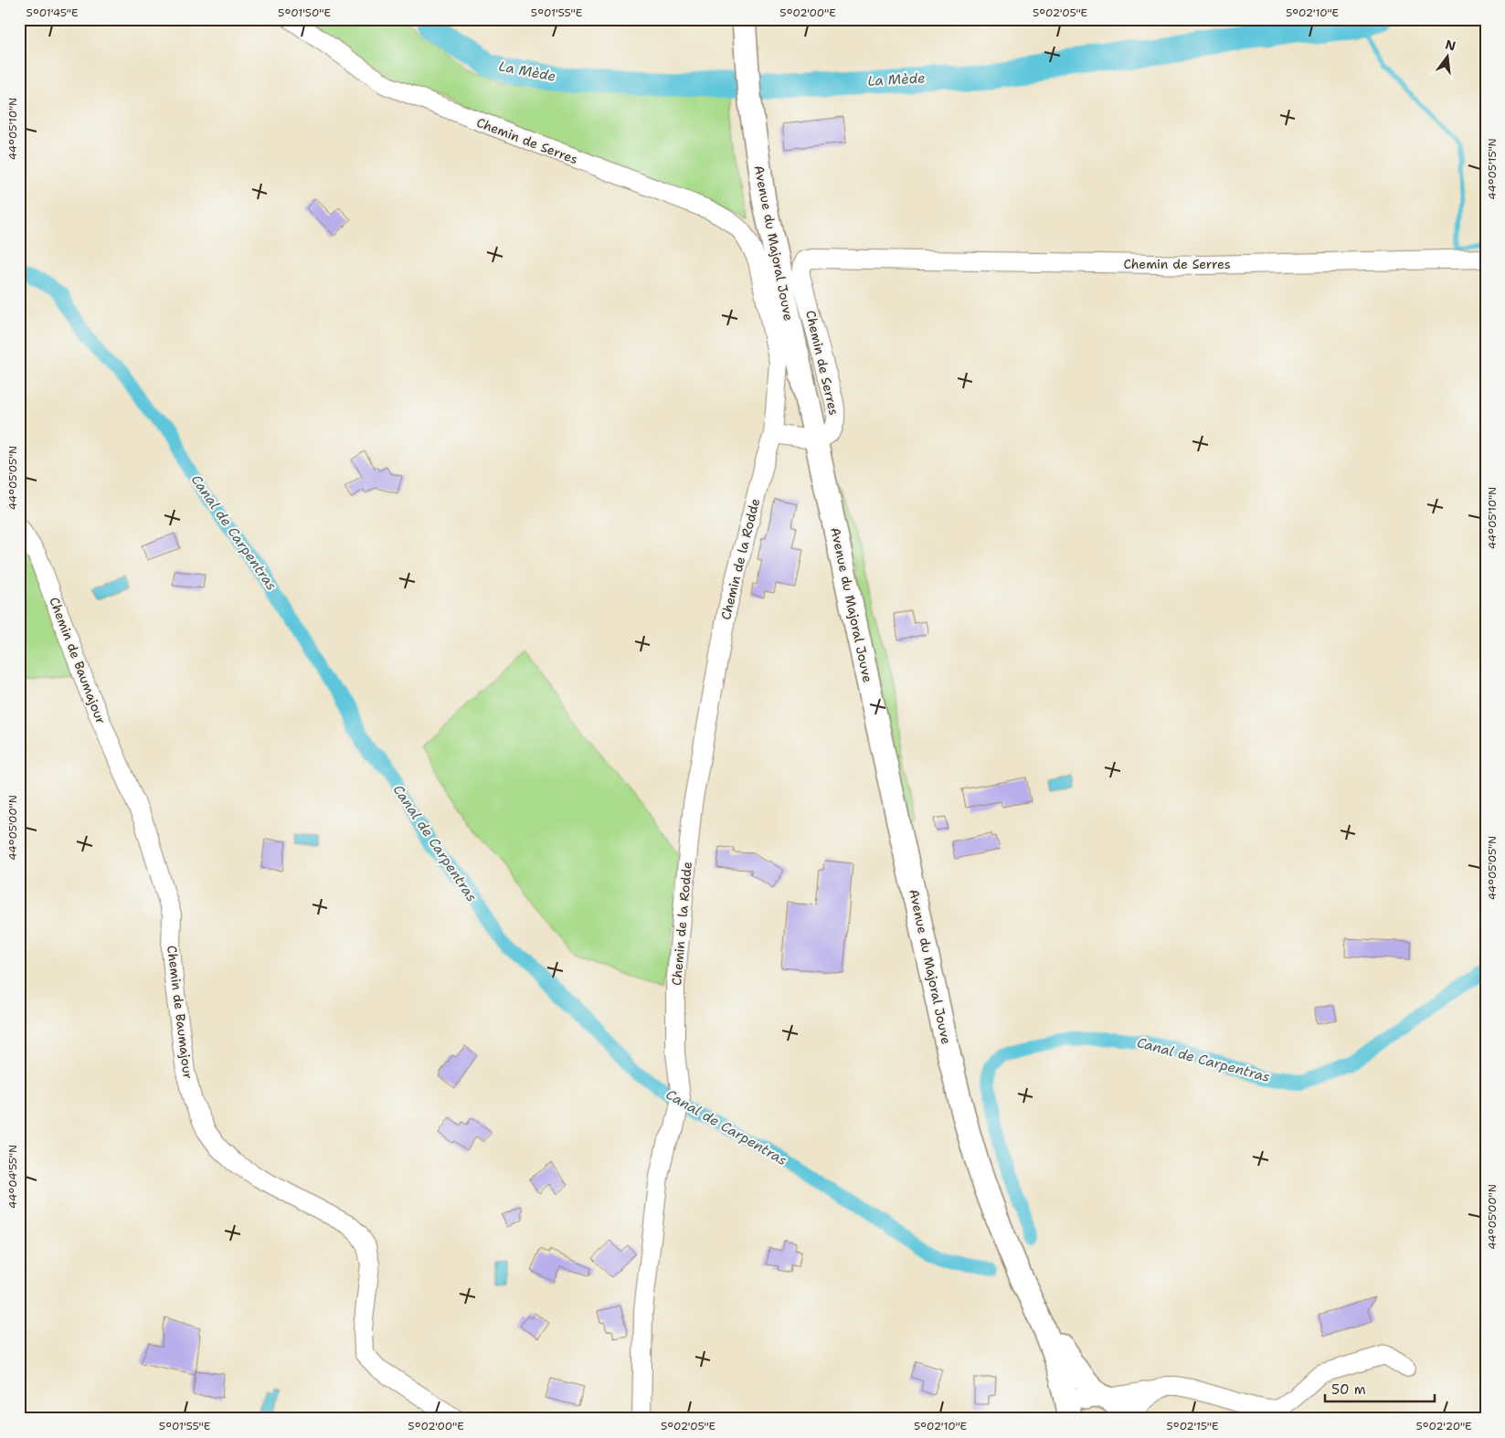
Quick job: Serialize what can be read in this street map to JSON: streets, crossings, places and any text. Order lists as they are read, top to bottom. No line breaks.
{"streets":{"main road":["Avenue du Majoral Jouve"],"street":["Chemin de Serres","Chemin de la Rodde","Chemin de Baumajour"]},"crossings":[["Chemin de Serres","Avenue du Majoral Jouve"],["Chemin de Serres","Chemin de la Rodde"]],"water":["La Mède","Canal de Carpentras"],"scale_bar":"50 m","north":"top","coordinates":["5°01'45\"E","5°01'50\"E","5°01'55\"E","5°02'00\"E","5°02'05\"E","5°02'10\"E","44°05'10\"N","44°05'15\"N","44°05'05\"N","44°05'00\"N","44°04'55\"N","5°02'15\"E","5°02'20\"E"]}
